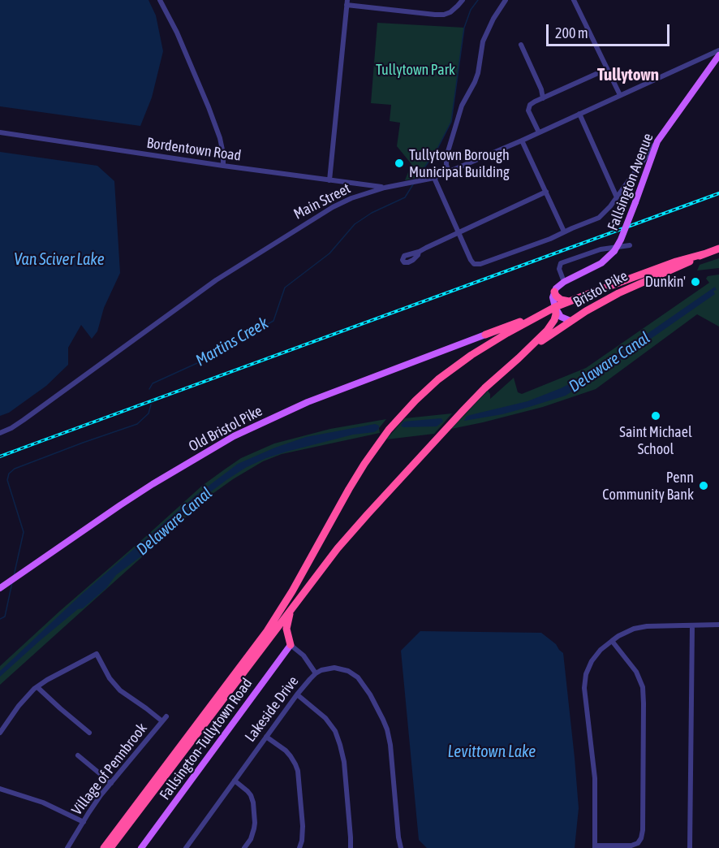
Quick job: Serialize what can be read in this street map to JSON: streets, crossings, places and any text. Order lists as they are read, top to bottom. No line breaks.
{"streets":{"highway":["Bristol Pike"],"main road":["Fallsington Avenue","Old Bristol Pike","Fallsington-Tullytown Road"],"street":["Bordentown Road","Main Street","Lakeside Drive","Village of Pennbrook"]},"crossings":[["Bordentown Road","Main Street"]],"districts":["Tullytown"],"water":["Van Sciver Lake","Martins Creek","Delaware Canal","Levittown Lake"],"parks":["Tullytown Park"],"places":["Tullytown Borough Municipal Building","Dunkin'","Saint Michael School","Penn Community Bank"],"scale_bar":"200 m"}
